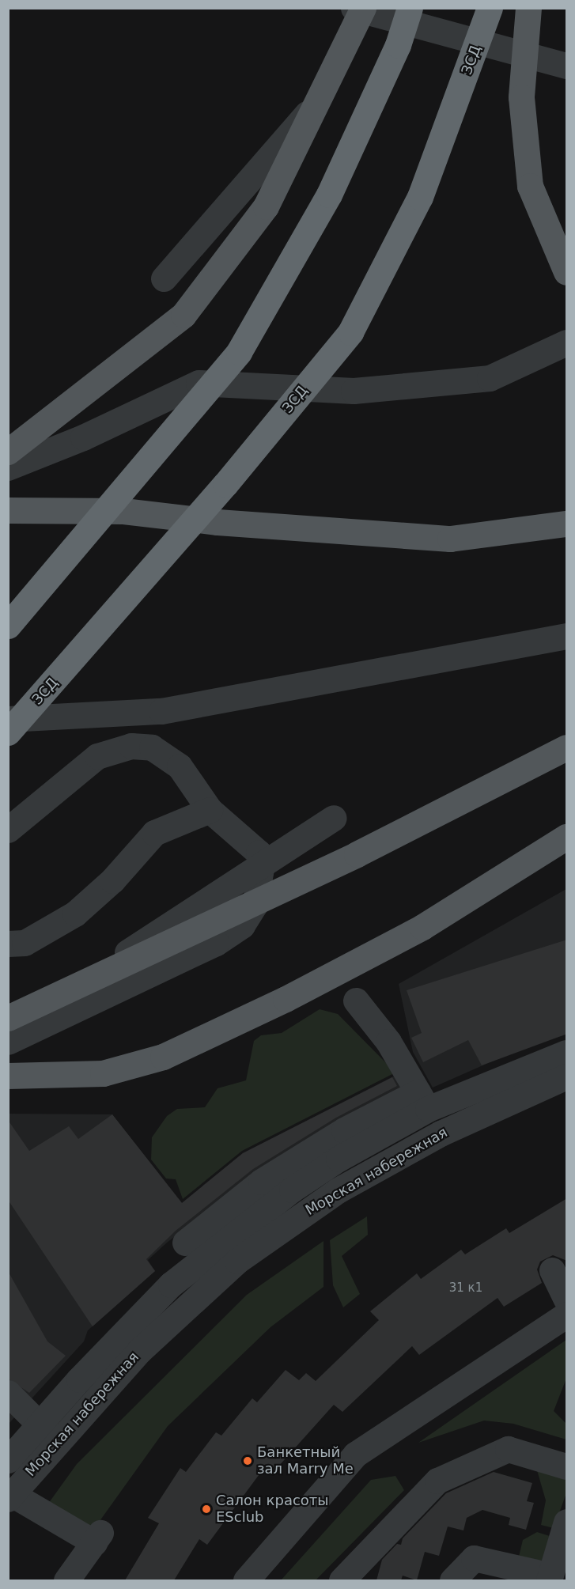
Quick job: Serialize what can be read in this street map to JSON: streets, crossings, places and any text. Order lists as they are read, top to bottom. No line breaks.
{"streets":{"highway":["ЗСД"],"street":["Морская набережная"]},"places":["Банкетный зал Marry Me","Салон красоты ESclub"],"house_numbers":["31 к1"]}
